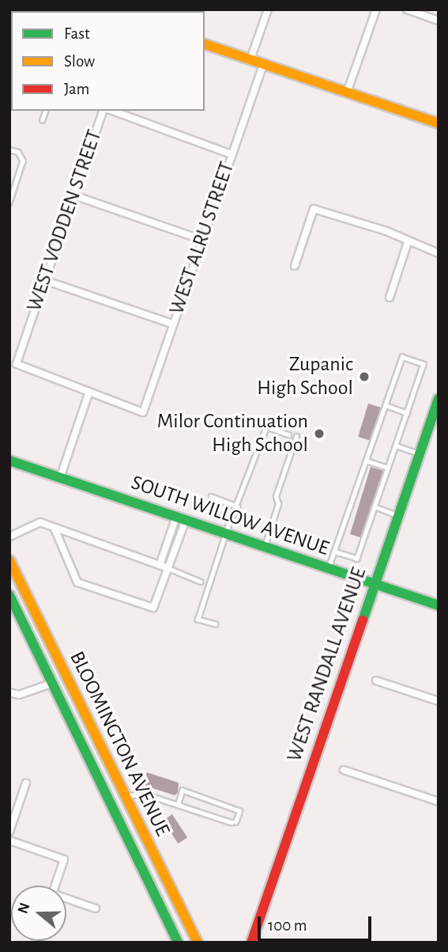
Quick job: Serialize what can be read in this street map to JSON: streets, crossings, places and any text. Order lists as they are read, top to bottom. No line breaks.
{"streets":{"main road":["SOUTH WILLOW AVENUE","WEST RANDALL AVENUE","BLOOMINGTON AVENUE"],"street":["WEST VODDEN STREET","WEST ALRU STREET"]},"crossings":[["WEST VODDEN STREET","WEST ALRU STREET"],["SOUTH WILLOW AVENUE","WEST RANDALL AVENUE"]],"places":["Zupanic High School","Milor Continuation High School"],"legend":["Fast","Slow","Jam"],"scale_bar":"100 m","north":"left"}
